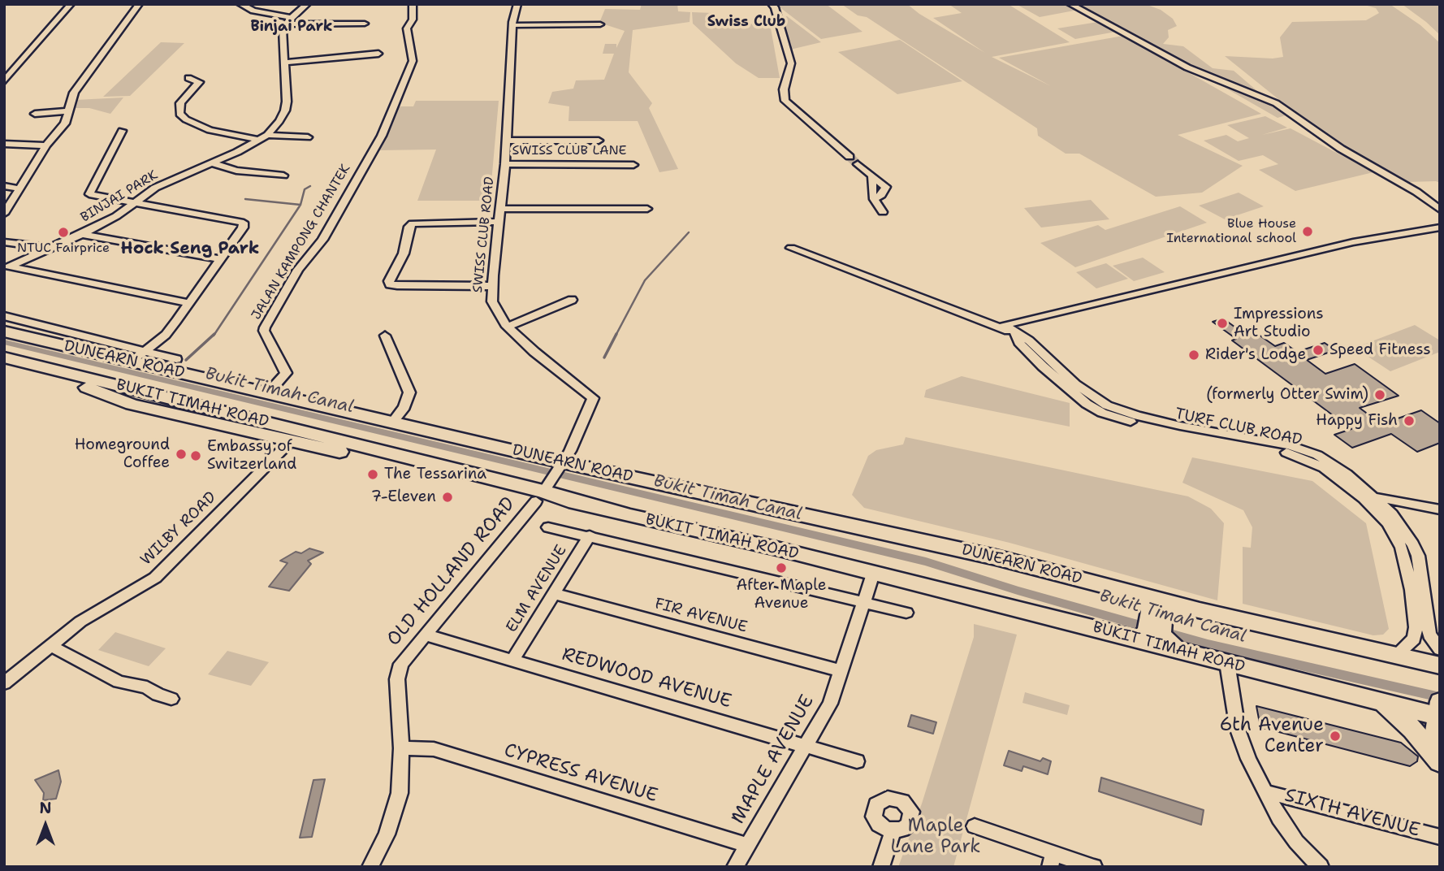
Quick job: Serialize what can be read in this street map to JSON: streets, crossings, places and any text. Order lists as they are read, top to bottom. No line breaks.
{"streets":{"highway":["DUNEARN ROAD","BUKIT TIMAH ROAD"],"street":["SWISS CLUB LANE","BINJAI PARK","SWISS CLUB ROAD","JALAN KAMPONG CHANTEK","TURF CLUB ROAD","WILBY ROAD","OLD HOLLAND ROAD","ELM AVENUE","FIR AVENUE","REDWOOD AVENUE","MAPLE AVENUE","CYPRESS AVENUE","SIXTH AVENUE"]},"crossings":[["SWISS CLUB LANE","SWISS CLUB ROAD"],["SWISS CLUB ROAD","DUNEARN ROAD"],["SWISS CLUB ROAD","OLD HOLLAND ROAD"],["JALAN KAMPONG CHANTEK","DUNEARN ROAD"],["DUNEARN ROAD","TURF CLUB ROAD"],["DUNEARN ROAD","OLD HOLLAND ROAD"],["BUKIT TIMAH ROAD","OLD HOLLAND ROAD"],["BUKIT TIMAH ROAD","MAPLE AVENUE"],["OLD HOLLAND ROAD","REDWOOD AVENUE"],["OLD HOLLAND ROAD","CYPRESS AVENUE"],["ELM AVENUE","FIR AVENUE"],["ELM AVENUE","REDWOOD AVENUE"],["FIR AVENUE","MAPLE AVENUE"],["REDWOOD AVENUE","MAPLE AVENUE"],["MAPLE AVENUE","CYPRESS AVENUE"]],"districts":["Swiss Club","Binjai Park","Hock Seng Park"],"water":["Bukit Timah Canal"],"parks":["Maple Lane Park"],"places":["Blue House International school","NTUC Fairprice","Impressions Art Studio","Speed Fitness","Rider's Lodge","(formerly Otter Swim)","Happy Fish","Homeground Coffee","Embassy of Switzerland","The Tessarina","7-Eleven","After Maple Avenue","6th Avenue Center"],"north":"top"}
